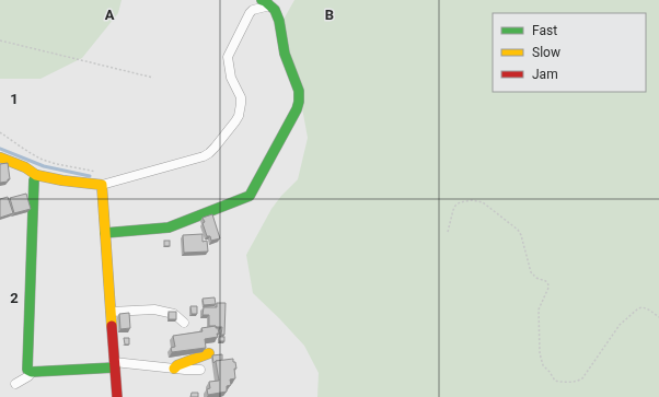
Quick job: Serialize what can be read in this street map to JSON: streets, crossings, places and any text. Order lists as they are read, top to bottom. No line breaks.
{"legend":["Fast","Slow","Jam"],"grid":{"columns":["A","B"],"rows":["1","2"]}}
